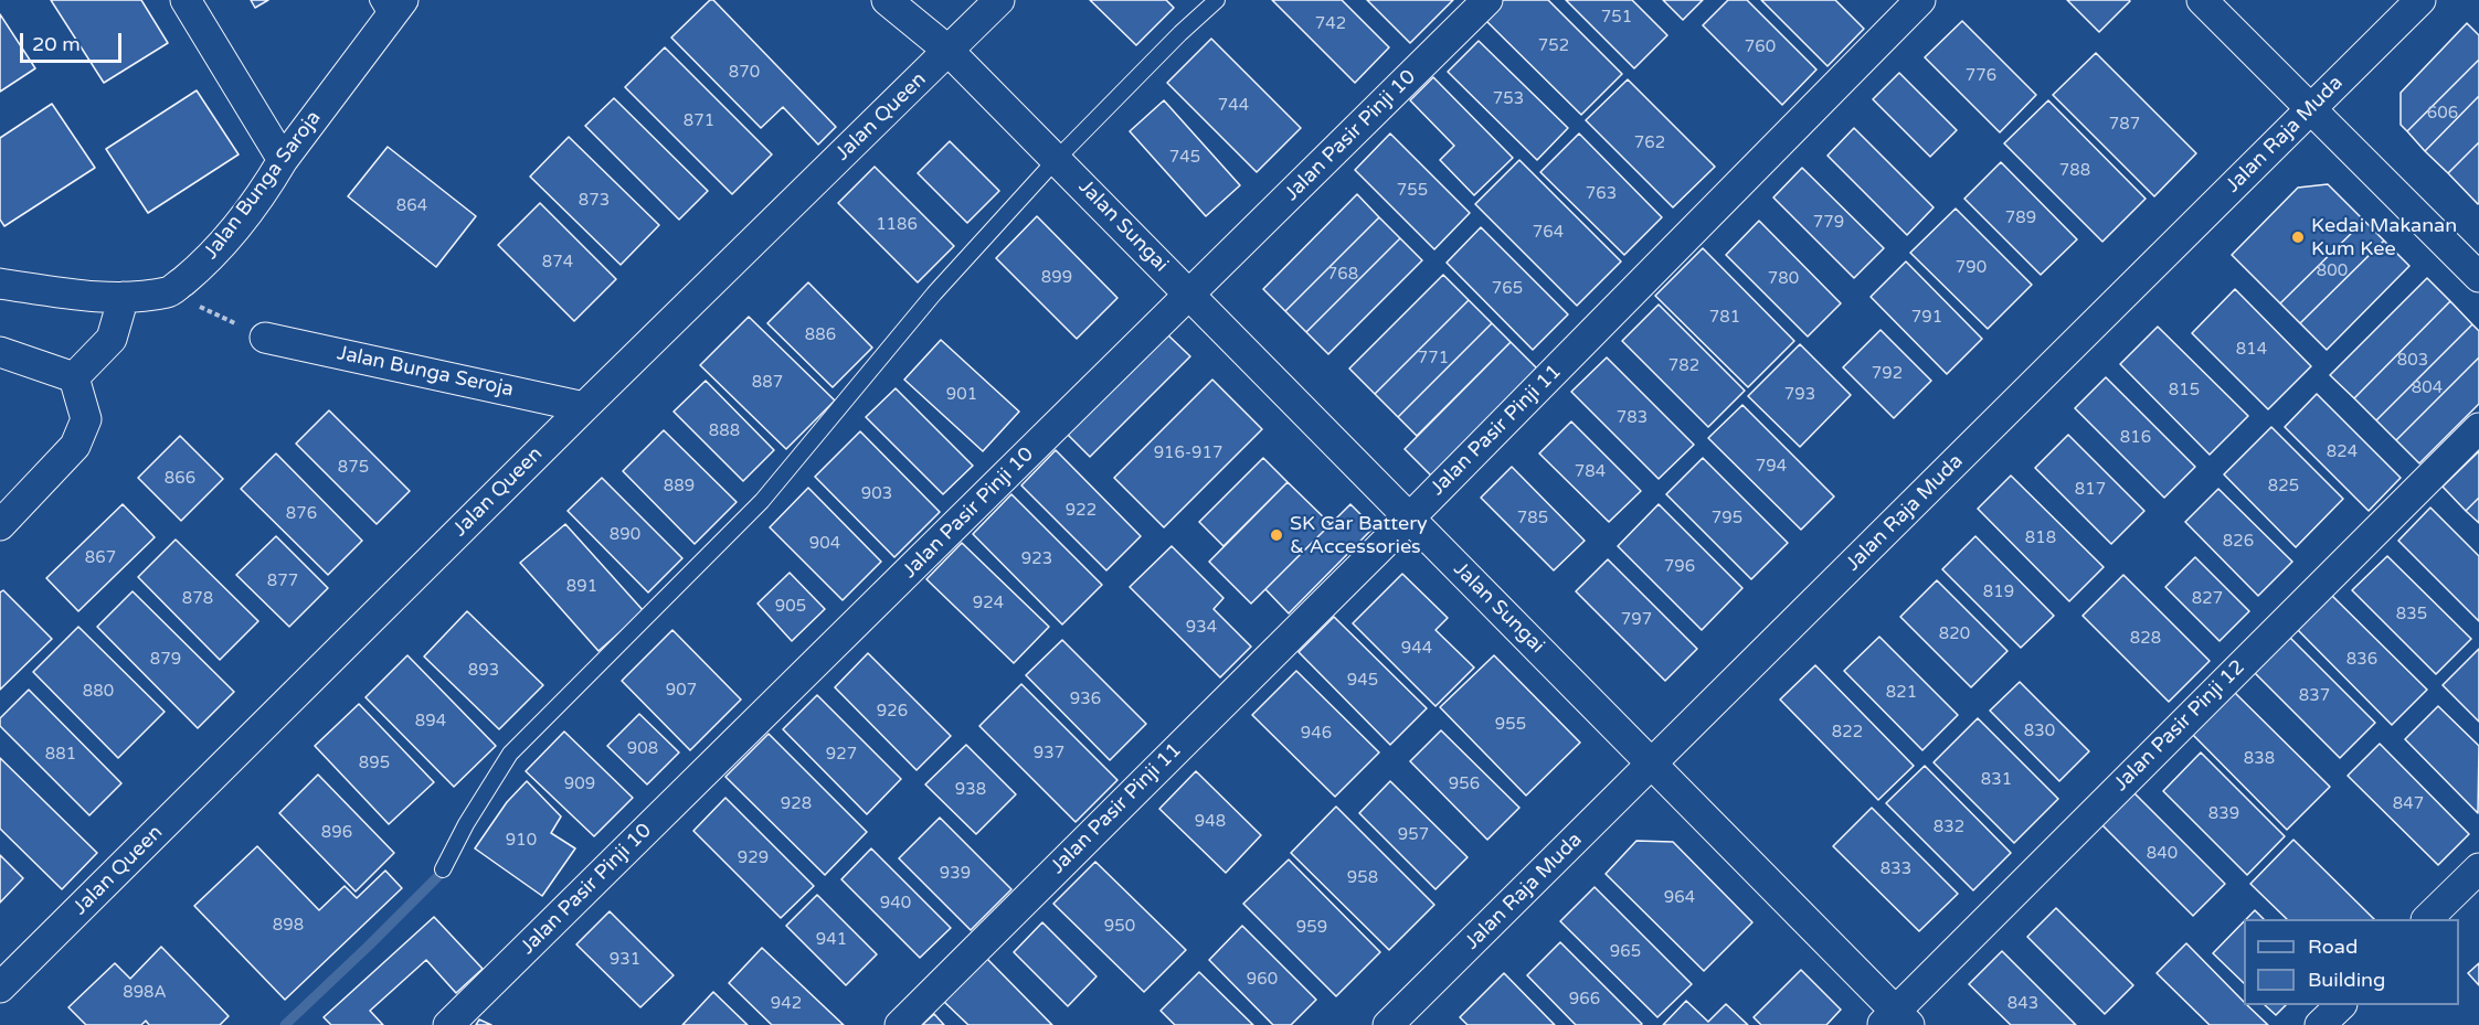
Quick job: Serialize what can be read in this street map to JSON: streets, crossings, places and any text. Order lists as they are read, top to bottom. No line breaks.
{"streets":{"street":["Jalan Queen","Jalan Raja Muda","Jalan Pasir Pinji 10","Jalan Bunga Saroja","Jalan Sungai","Jalan Bunga Seroja","Jalan Pasir Pinji 11","Jalan Pasir Pinji 12"]},"crossings":[["Jalan Queen","Jalan Sungai"],["Jalan Queen","Jalan Bunga Seroja"],["Jalan Raja Muda","Jalan Sungai"],["Jalan Pasir Pinji 10","Jalan Sungai"],["Jalan Sungai","Jalan Pasir Pinji 11"],["Jalan Sungai","Jalan Pasir Pinji 12"]],"places":["Kedai Makanan Kum Kee","SK Car Battery & Accessories"],"house_numbers":["751","742","752","760","870","776","753","744","606","871","787","762","745","788","755","763","873","864","789","779","1186","764","874","790","800","768","899","780","765","781","791","886","814","771","803","782","792","887","804","815","901","793","783","888","816","824","916-917","794","875","784","866","889","825","817","903","922","876","785","795","890","818","826","904","867","923","796","877","891","819","878","827","924","905","835","797","934","820","828","944","879","836","893","945","907","880","821","837","936","926","894","955","830","822","946","908","937","881","927","838","895","831","909","956","938","928","847","839","948","832","896","957","910","840","929","833","939","958","964","940","898","950","959","941","965","931","960","898A","966","942","843"],"legend":["Road","Building"],"scale_bar":"20 m"}
